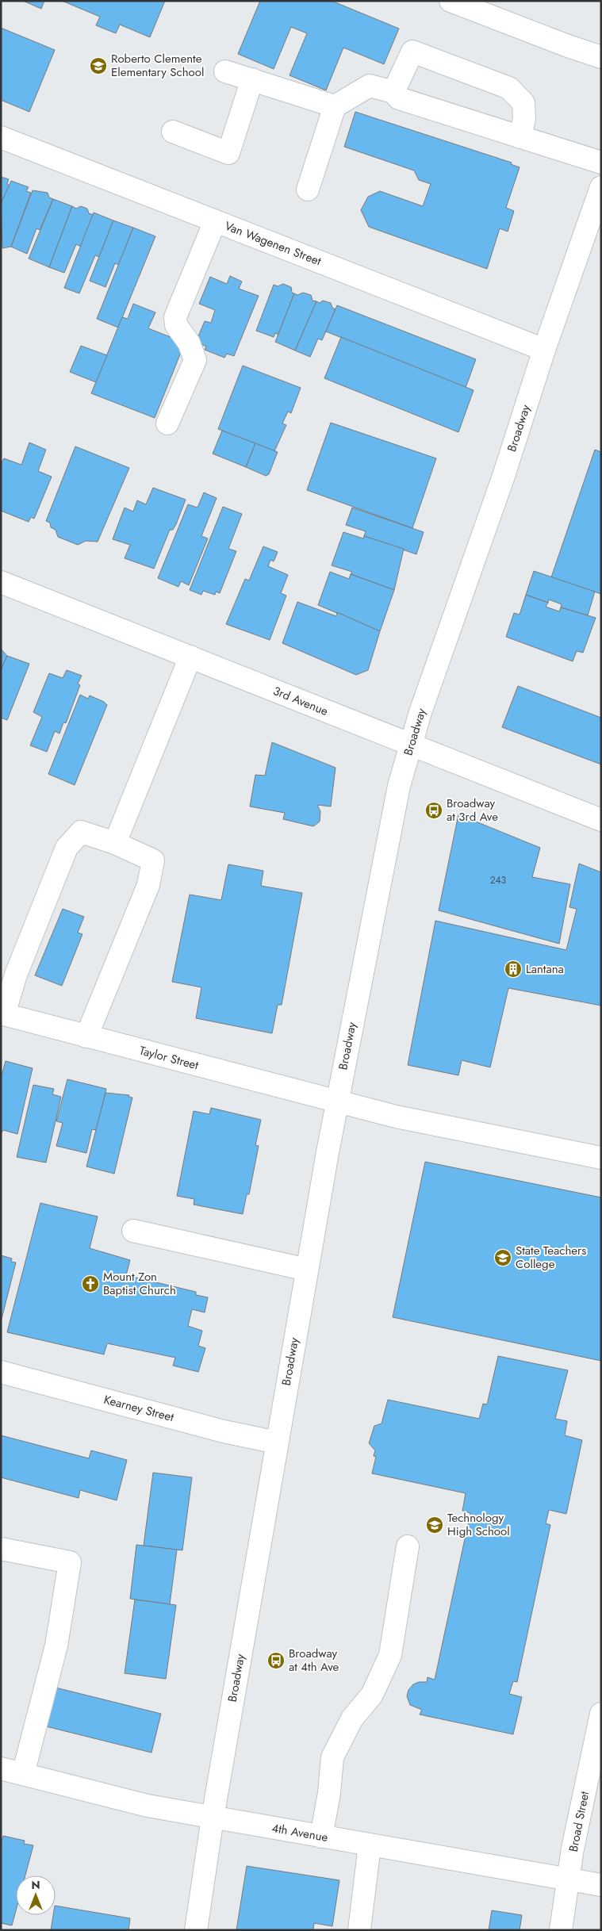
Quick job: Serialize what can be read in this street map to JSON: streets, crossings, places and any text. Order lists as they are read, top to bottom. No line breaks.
{"streets":{"street":["Van Wagenen Street","Broadway","3rd Avenue","Taylor Street","Kearney Street","Broad Street","4th Avenue"]},"crossings":[["Van Wagenen Street","Broadway"],["Broadway","3rd Avenue"],["Broadway","Taylor Street"],["Broadway","Kearney Street"],["Broadway","4th Avenue"],["Broad Street","4th Avenue"]],"places":{"school or university":["Roberto Clemente Elementary School","State Teachers College","Technology High School"],"bus stop":["Broadway at 3rd Ave","Broadway at 4th Ave"],"building":["Lantana"],"church":["Mount Zon Baptist Church"]},"house_numbers":["243"],"north":"top"}
